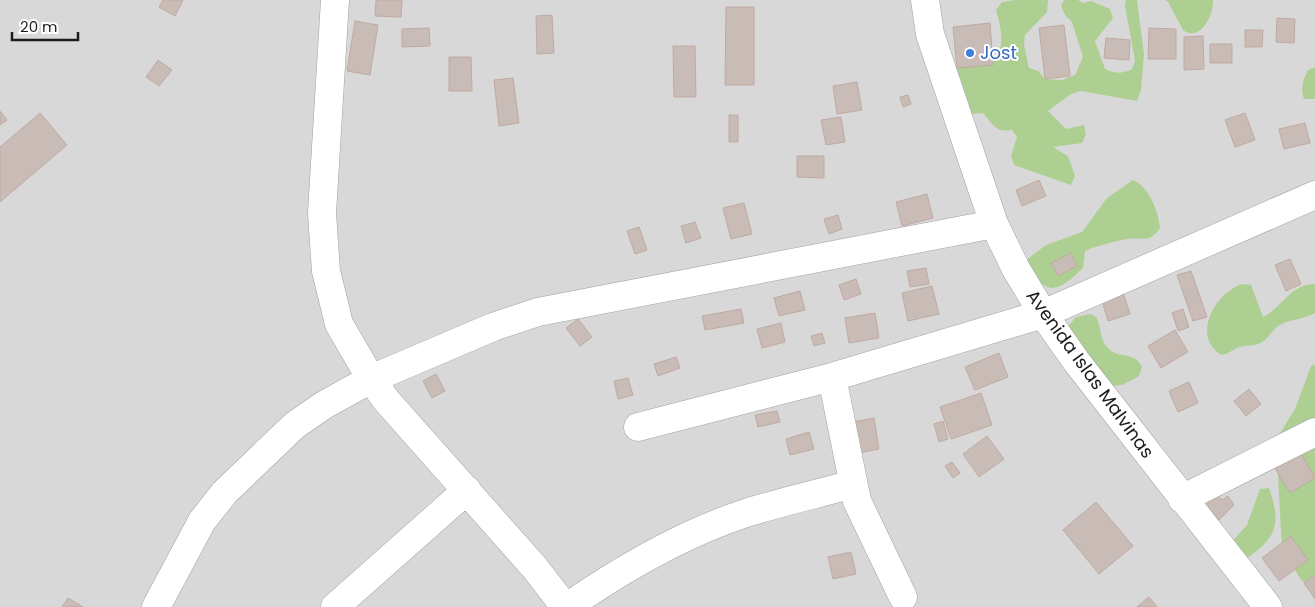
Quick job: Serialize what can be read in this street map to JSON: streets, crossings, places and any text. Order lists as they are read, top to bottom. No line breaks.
{"streets":{"street":["Avenida Islas Malvinas"]},"places":["Jost"],"scale_bar":"20 m"}
